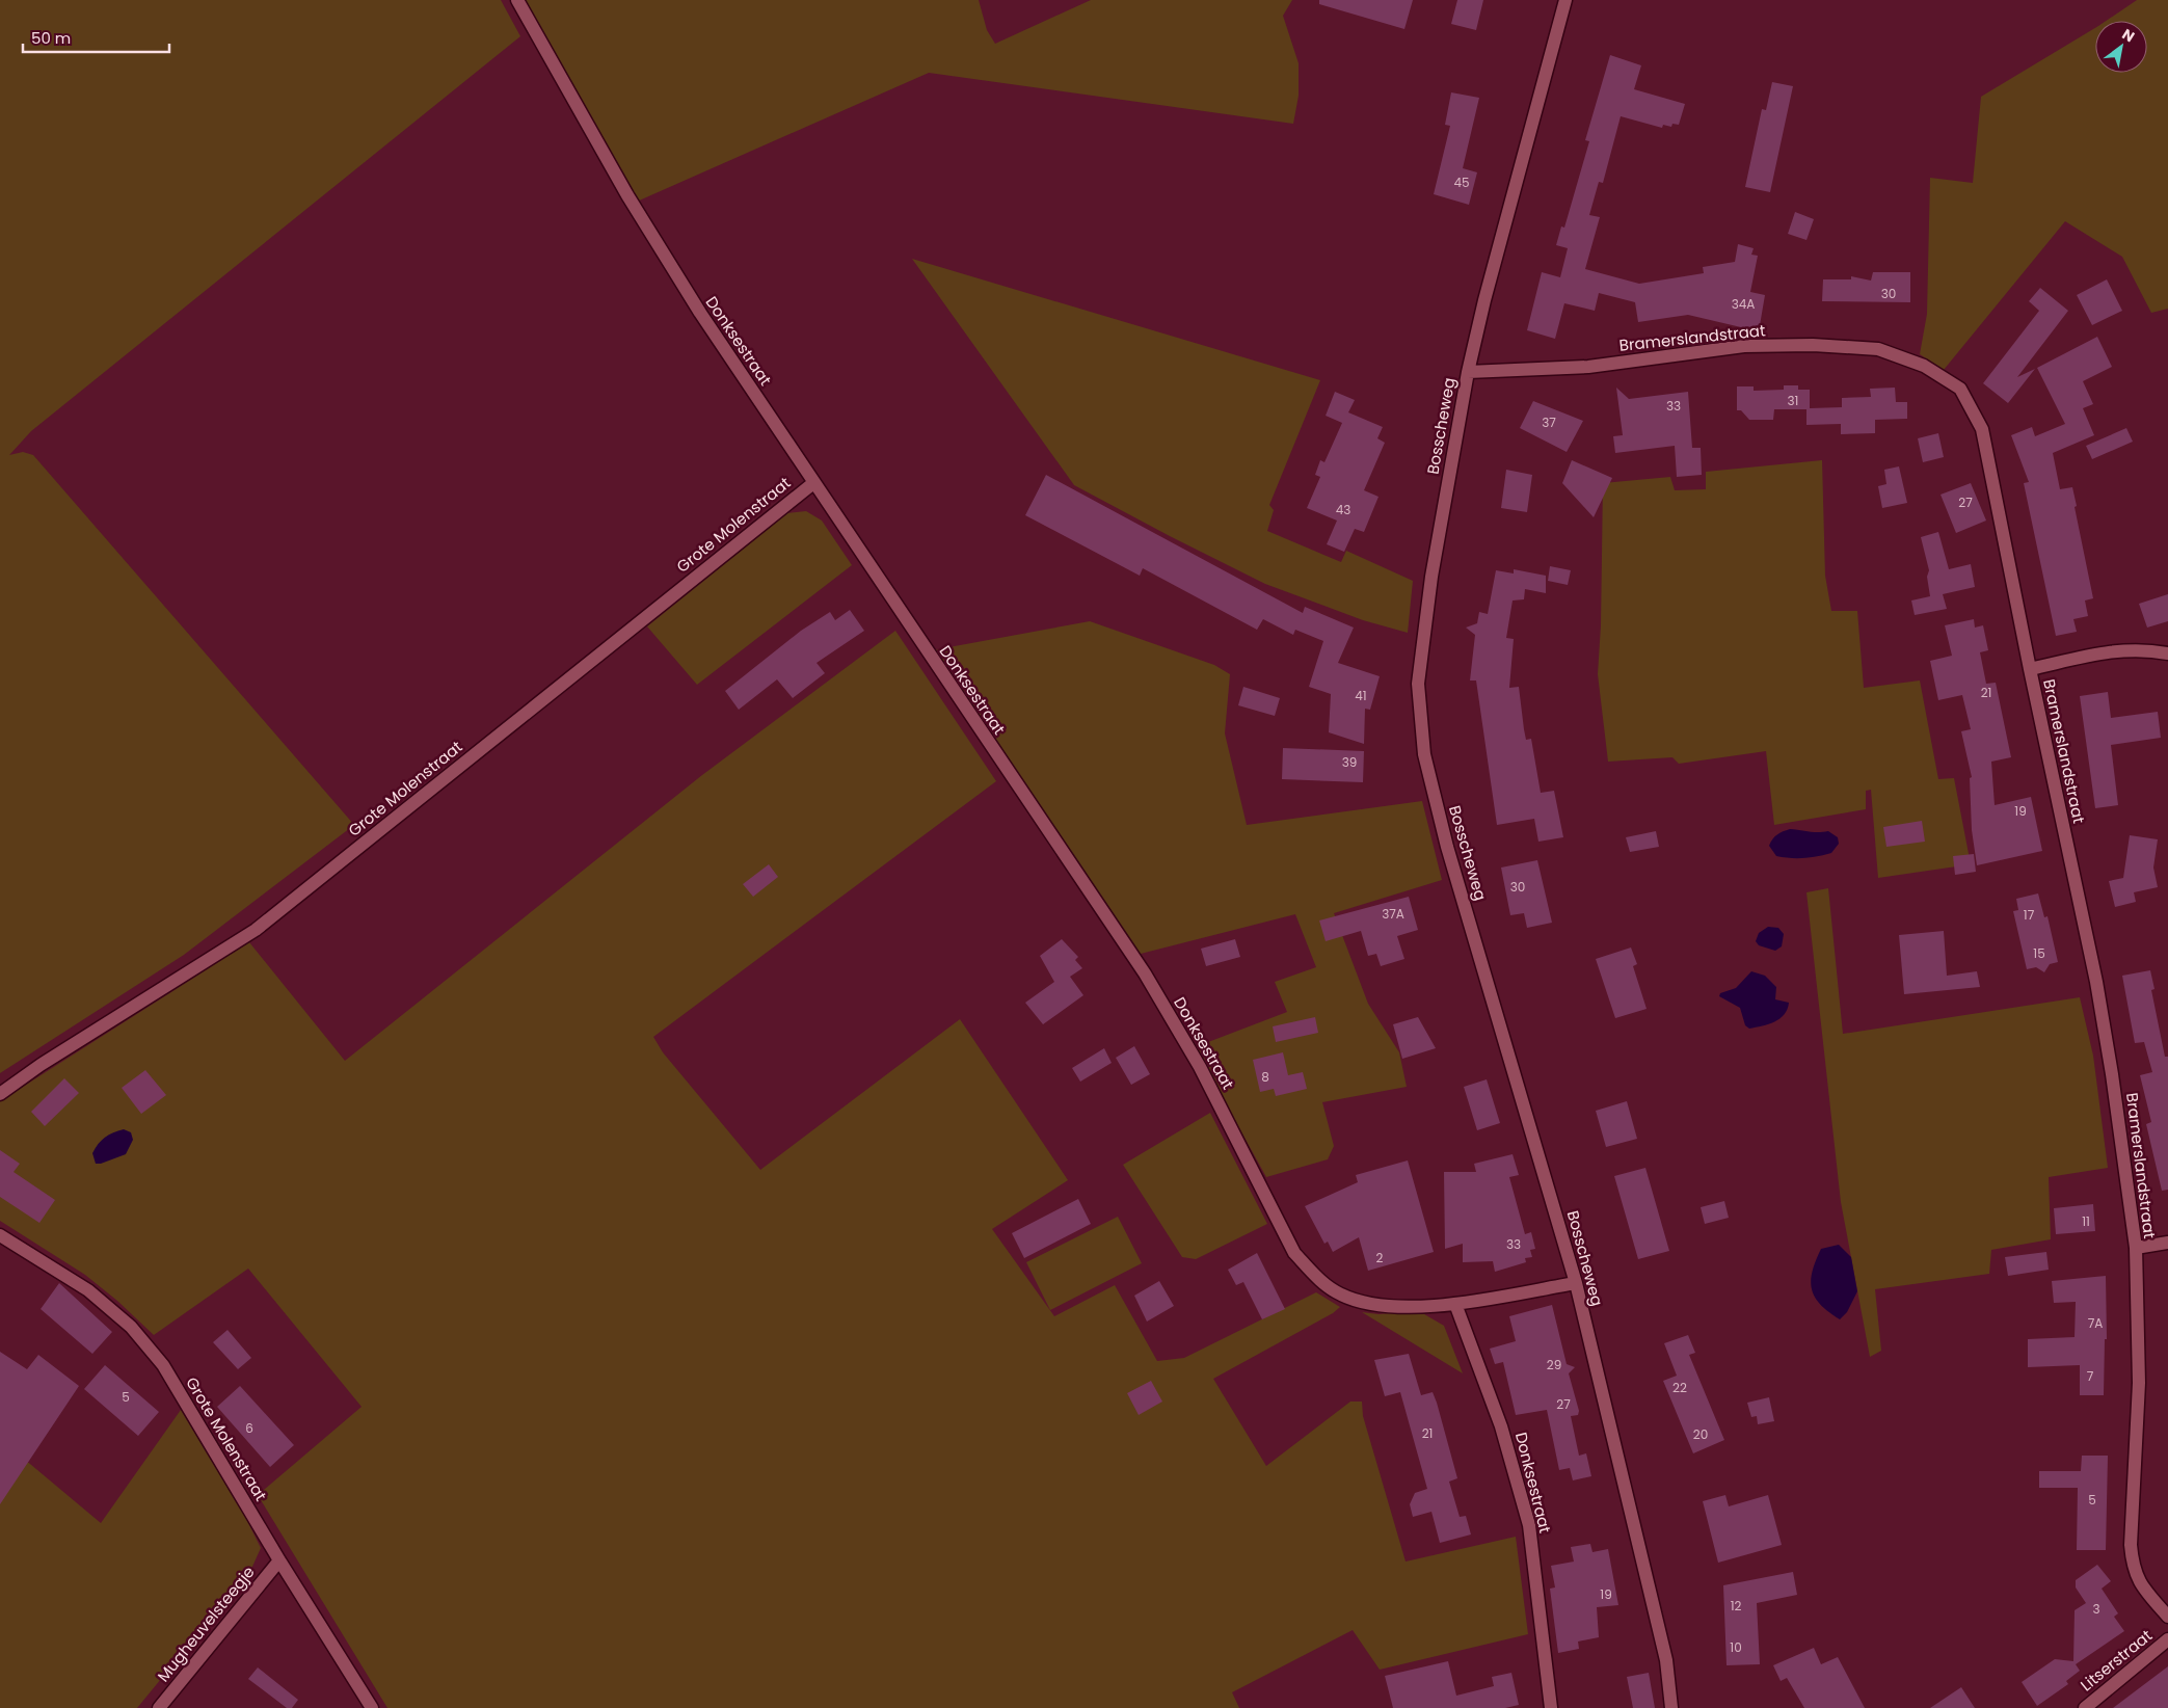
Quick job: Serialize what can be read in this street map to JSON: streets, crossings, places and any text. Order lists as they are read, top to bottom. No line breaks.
{"streets":{"street":["Bramerslandstraat","Donksestraat","Bosscheweg","Grote Molenstraat","Mugheuvelsteegje","Litserstraat"]},"crossings":[["Bramerslandstraat","Bosscheweg"],["Donksestraat","Bosscheweg"],["Donksestraat","Grote Molenstraat"],["Grote Molenstraat","Mugheuvelsteegje"]],"house_numbers":["45","30","34A","31","33","37","27","43","21","41","39","19","30","37A","17","15","8","11","33","2","7A","29","7","22","5","27","6","21","20","5","19","12","3","10"],"scale_bar":"50 m","north":"top right"}
